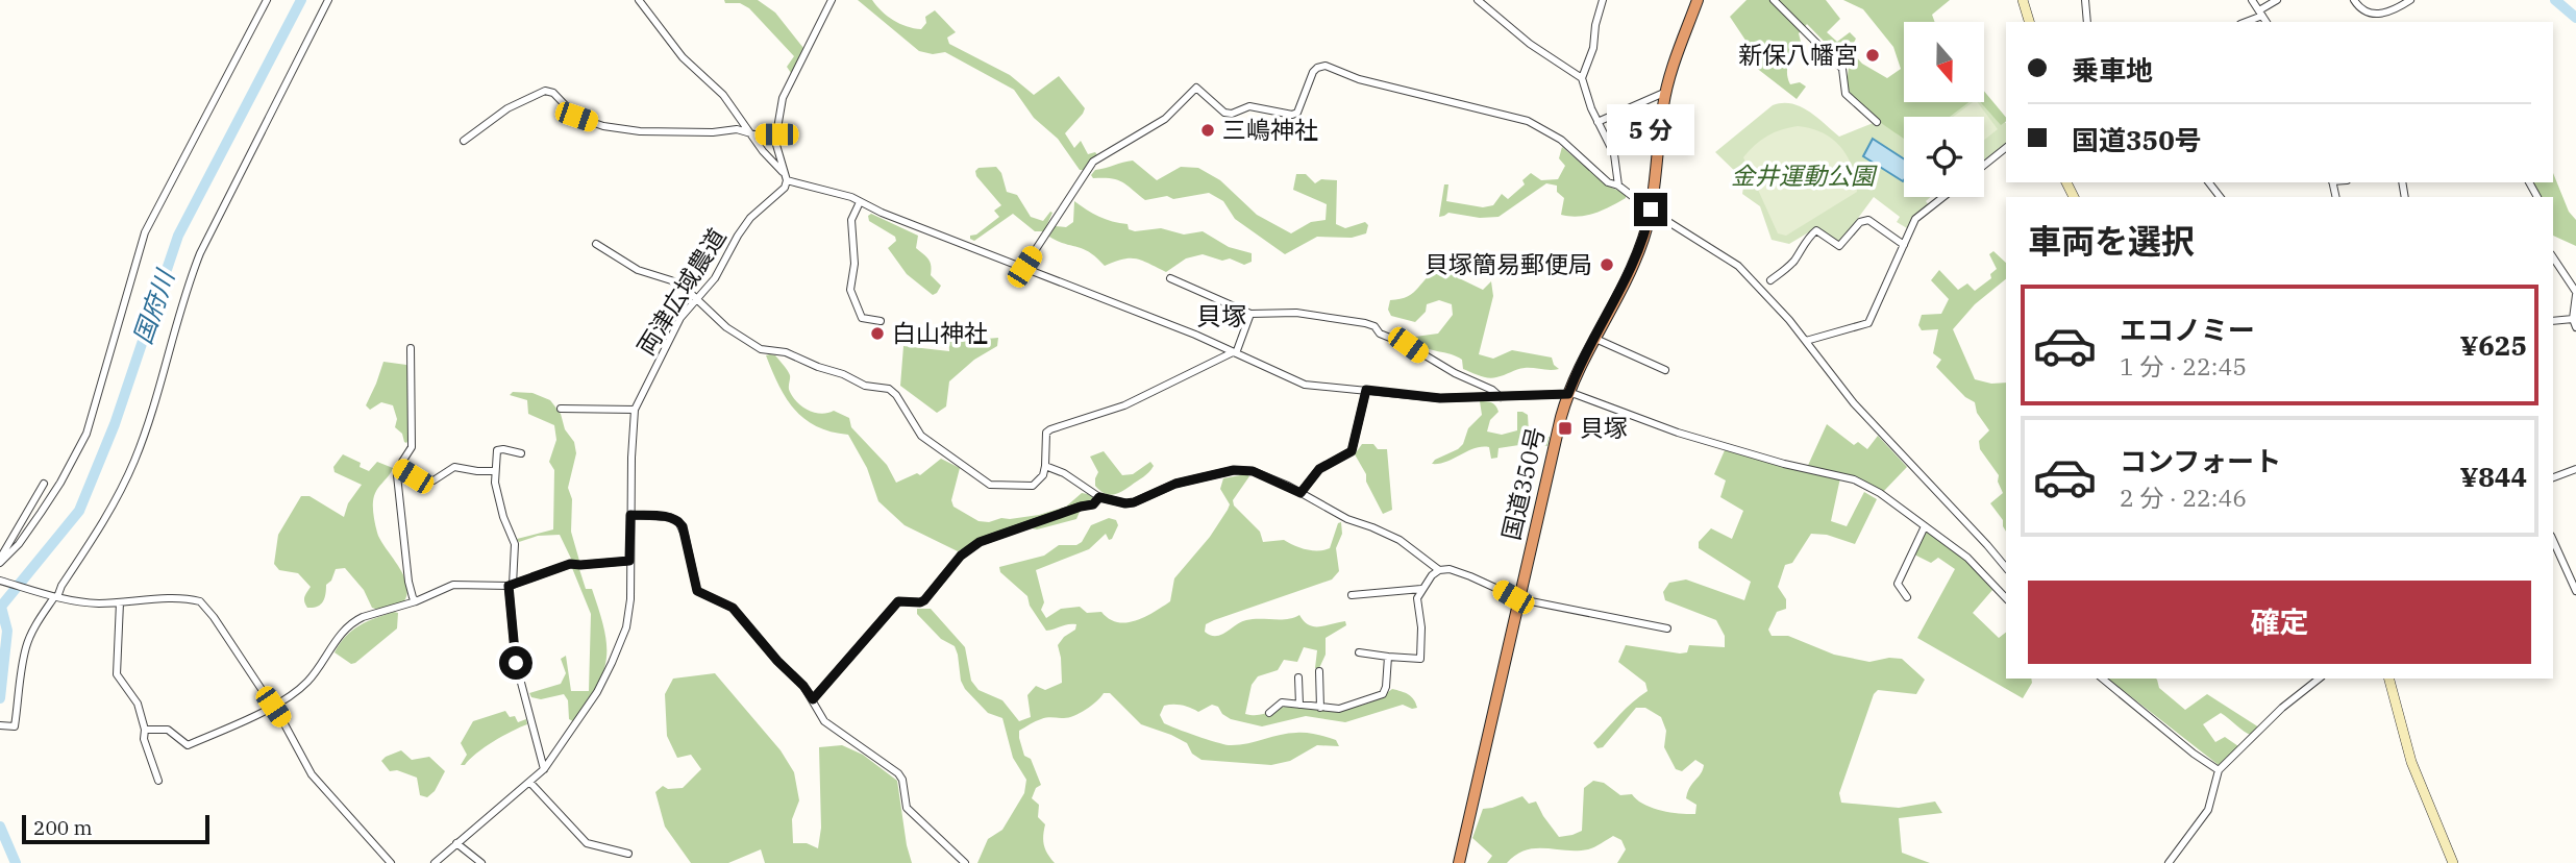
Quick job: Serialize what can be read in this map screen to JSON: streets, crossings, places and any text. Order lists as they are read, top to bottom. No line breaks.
{"streets":{"highway":["国道350号"],"street":["両津広域農道"]},"districts":["貝塚"],"water":["国府川"],"parks":["金井運動公園"],"places":{"other":["新保八幡宮","三嶋神社","貝塚簡易郵便局","白山神社"],"transit":["貝塚"]},"scale_bar":"200 m","north":"bottom","page":{"banner":["乗車地","国道350号"],"bubble":"5 分","heading":"車両を選択","list":[{"name":"エコノミー","note":"1 分 · 22:45","value":"¥625"},{"name":"コンフォート","note":"2 分 · 22:46","value":"¥844"}],"buttons":"確定","scale":"200 m"}}
